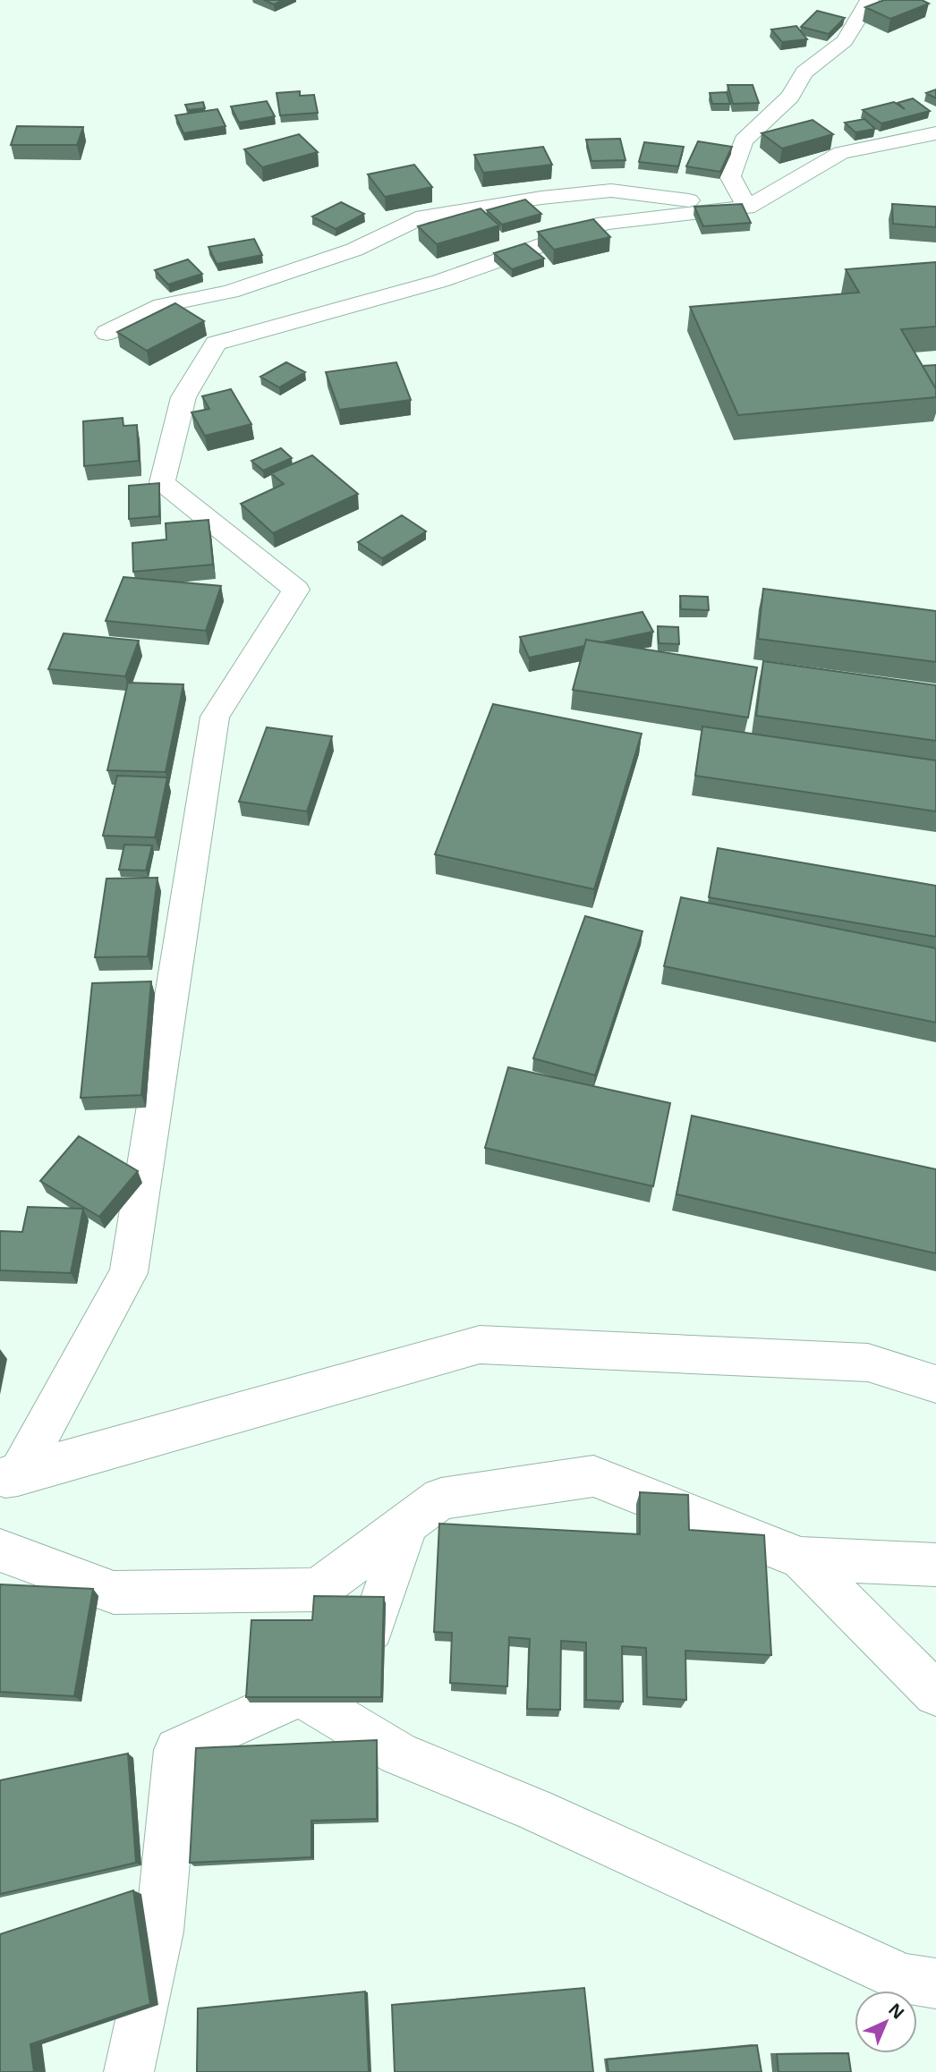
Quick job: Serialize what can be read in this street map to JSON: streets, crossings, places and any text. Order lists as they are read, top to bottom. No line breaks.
{"north":"top right"}
